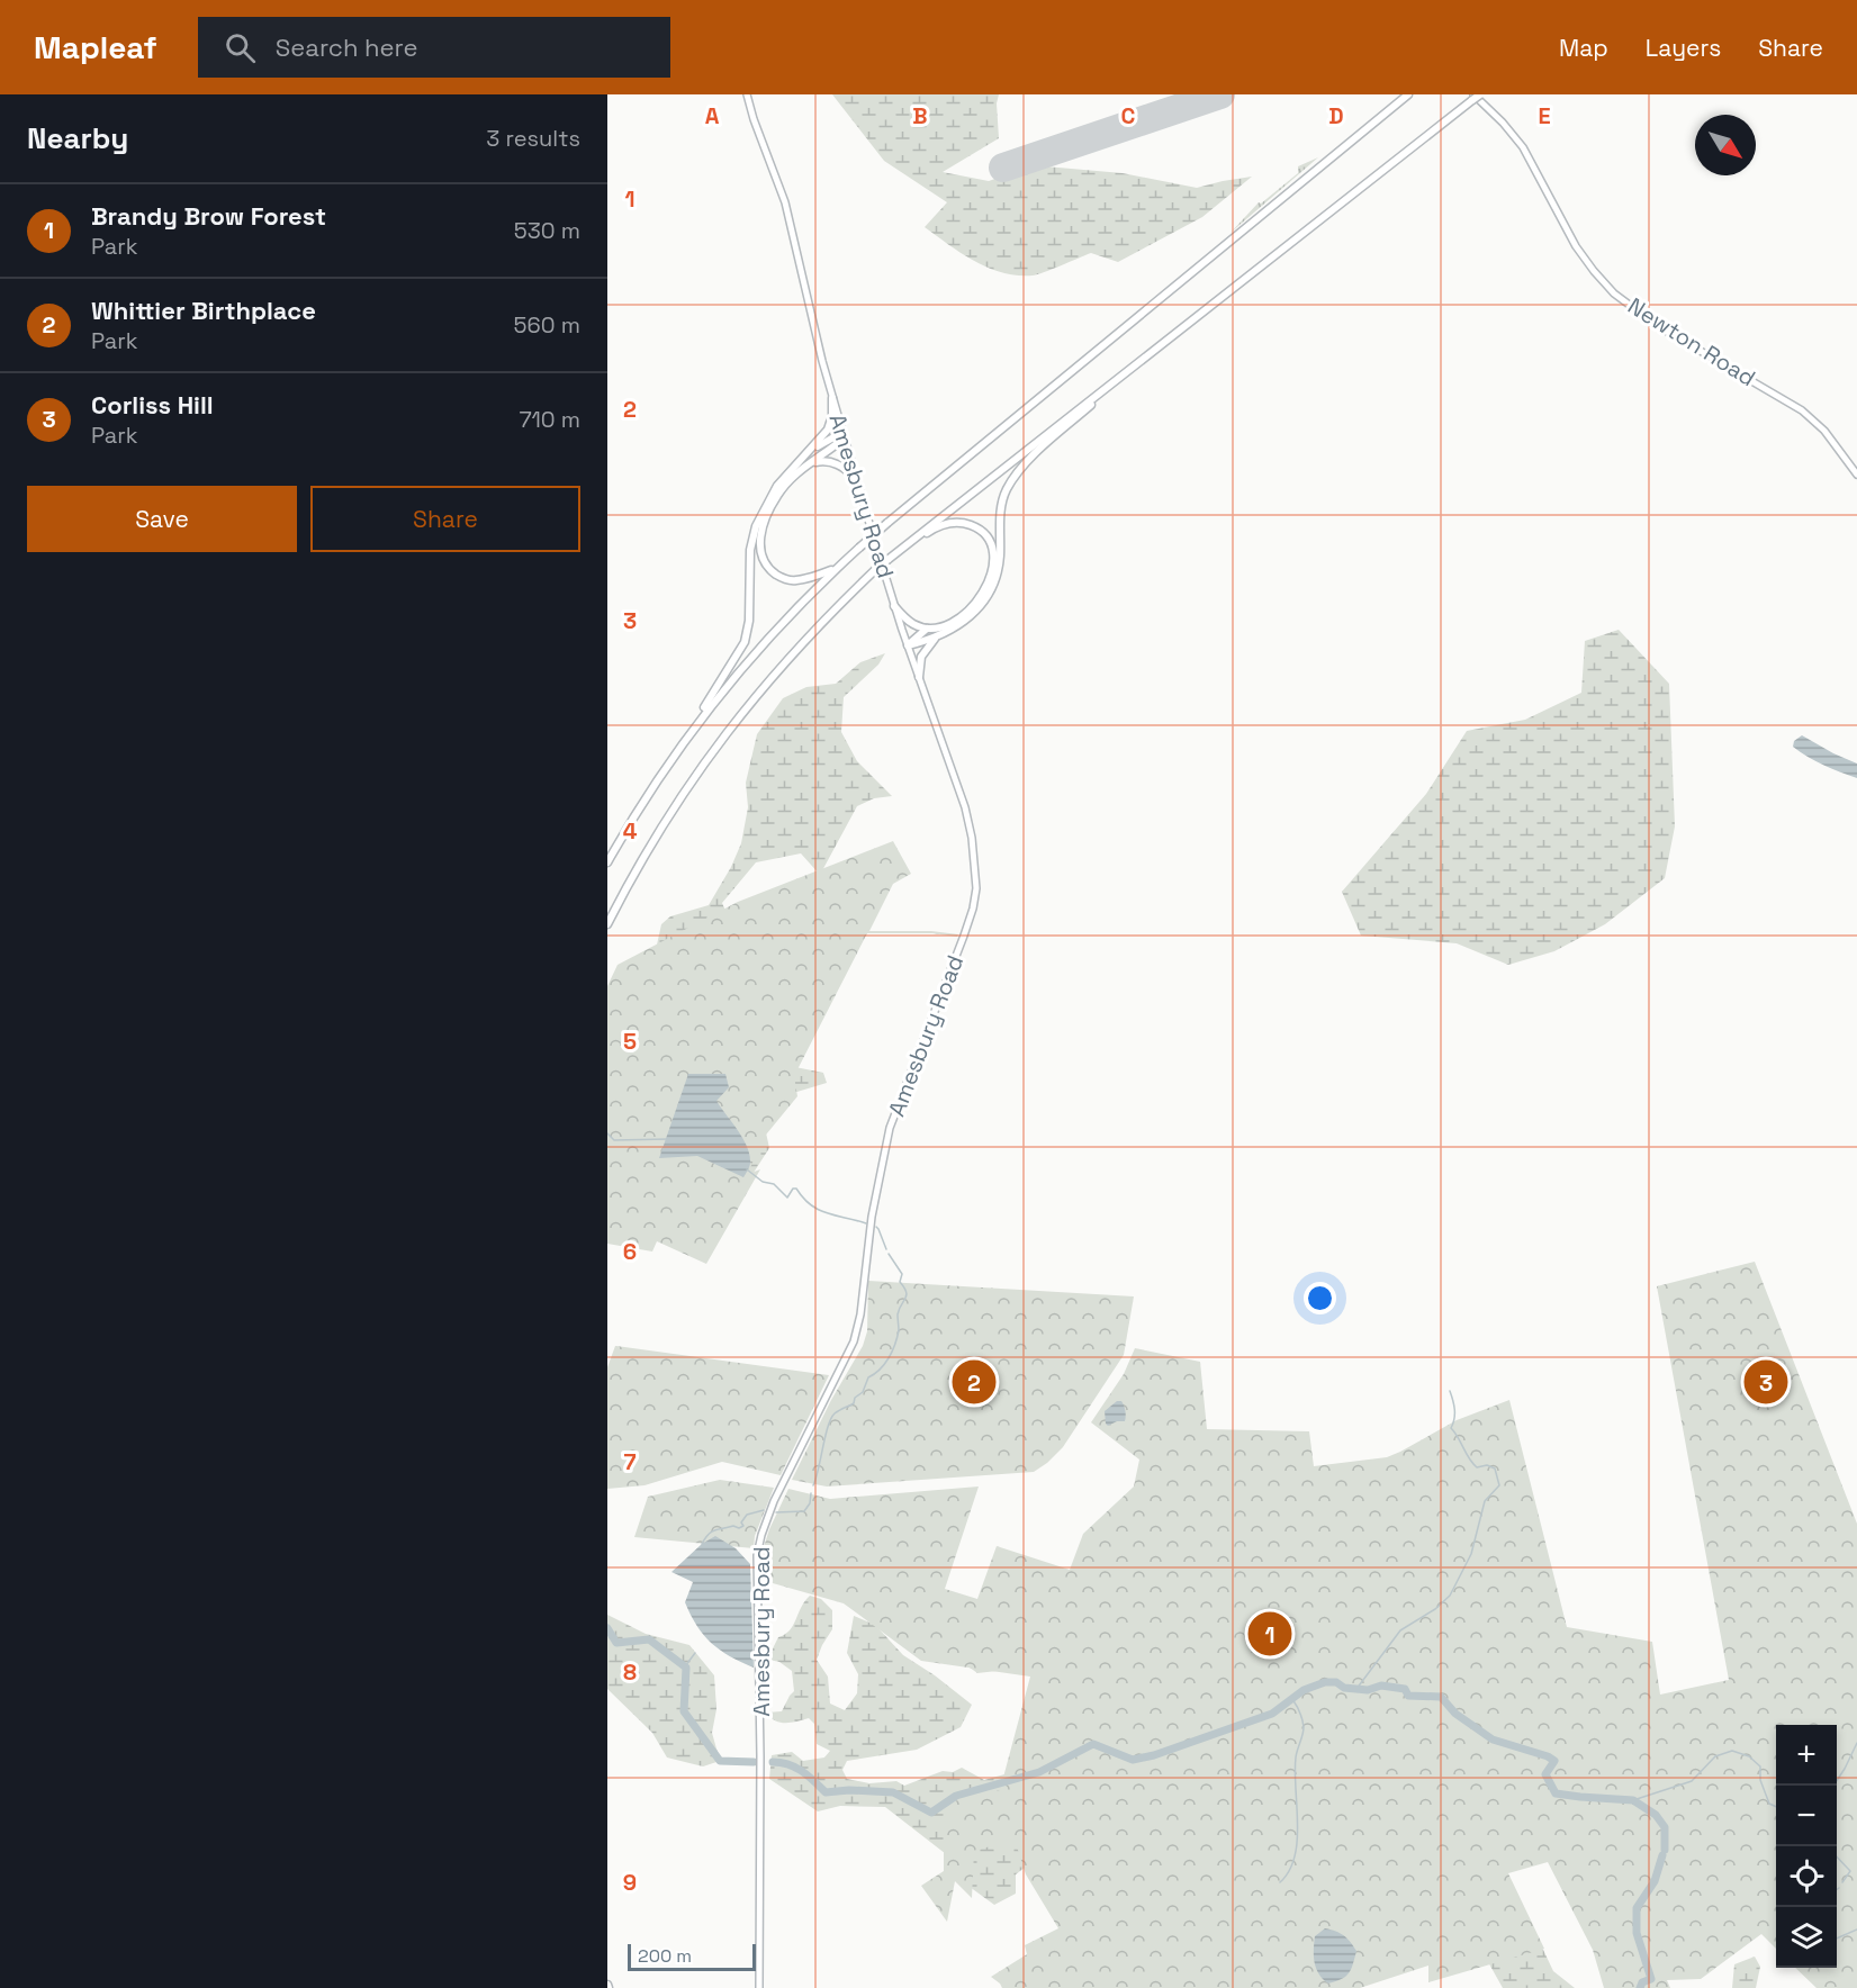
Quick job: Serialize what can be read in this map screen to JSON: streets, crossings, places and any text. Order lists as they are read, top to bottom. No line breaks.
{"streets":{"main road":["Newton Road","Amesbury Road"]},"scale_bar":"200 m","north":"bottom right","page":{"header":"Mapleaf","search":"Search here","nav":["Map","Layers","Share"],"heading":["Nearby","3 results"],"list":[{"mark":"1","name":"Brandy Brow Forest","note":"Park","value":"530 m"},{"mark":"2","name":"Whittier Birthplace","note":"Park","value":"560 m"},{"mark":"3","name":"Corliss Hill","note":"Park","value":"710 m"}],"buttons":["Save","Share"],"pins":["2","3","1"],"map_buttons":["+","−"],"scale":"200 m"},"grid":{"columns":["A","B","C","D","E"],"rows":["1","2","3","4","5","6","7","8","9"]}}
